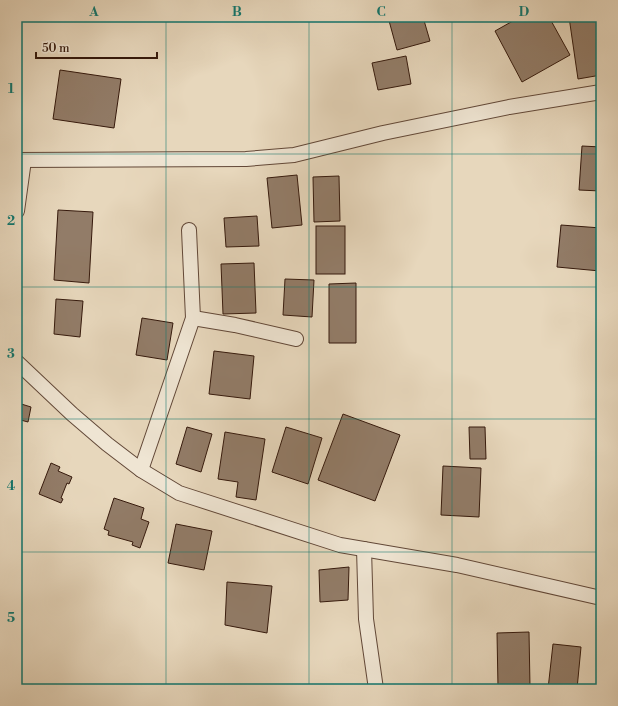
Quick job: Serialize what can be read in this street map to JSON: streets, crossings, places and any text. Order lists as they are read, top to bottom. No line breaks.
{"scale_bar":"50 m","grid":{"columns":["A","B","C","D"],"rows":["1","2","3","4","5"]}}
